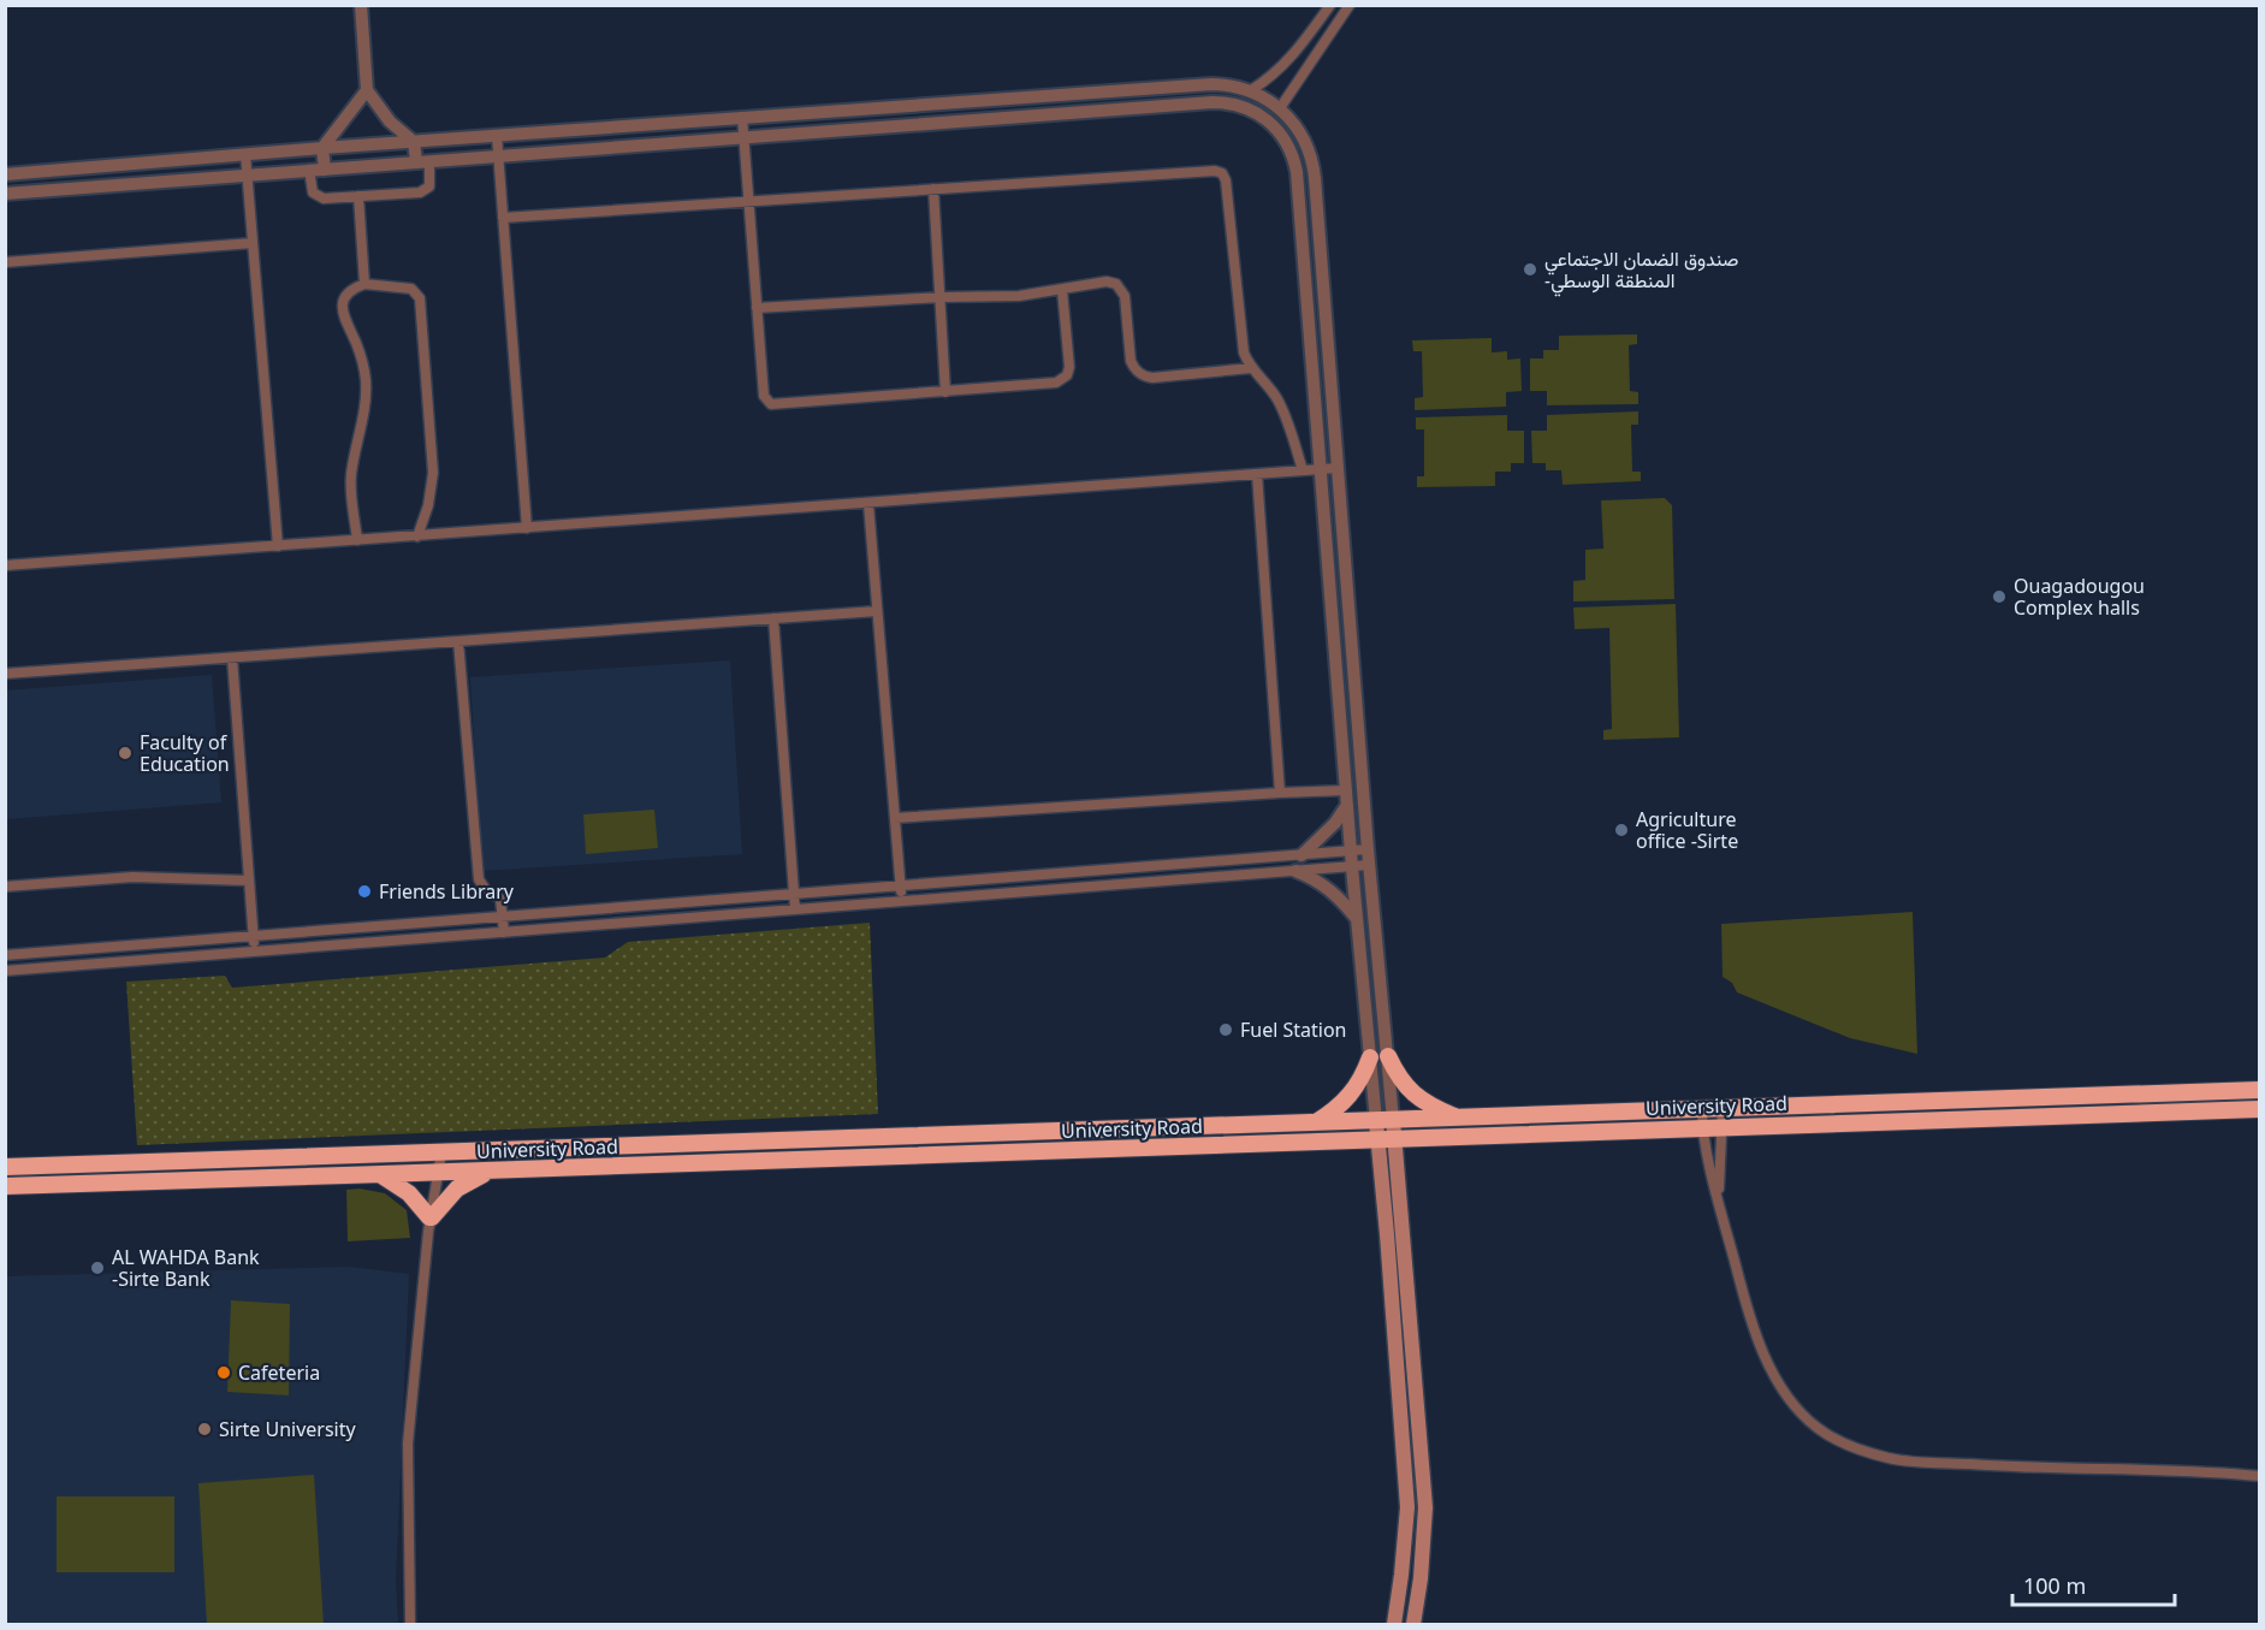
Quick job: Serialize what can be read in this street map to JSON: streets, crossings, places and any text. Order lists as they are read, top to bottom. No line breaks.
{"streets":{"highway":["University Road"]},"places":["صندوق الضمان الاجتماعي -المنطقة الوسطي","Ouagadougou Complex halls","Faculty of Education","Agriculture office -Sirte","Friends Library","Fuel Station","AL WAHDA Bank -Sirte Bank","Cafeteria","Sirte University"],"scale_bar":"100 m"}
